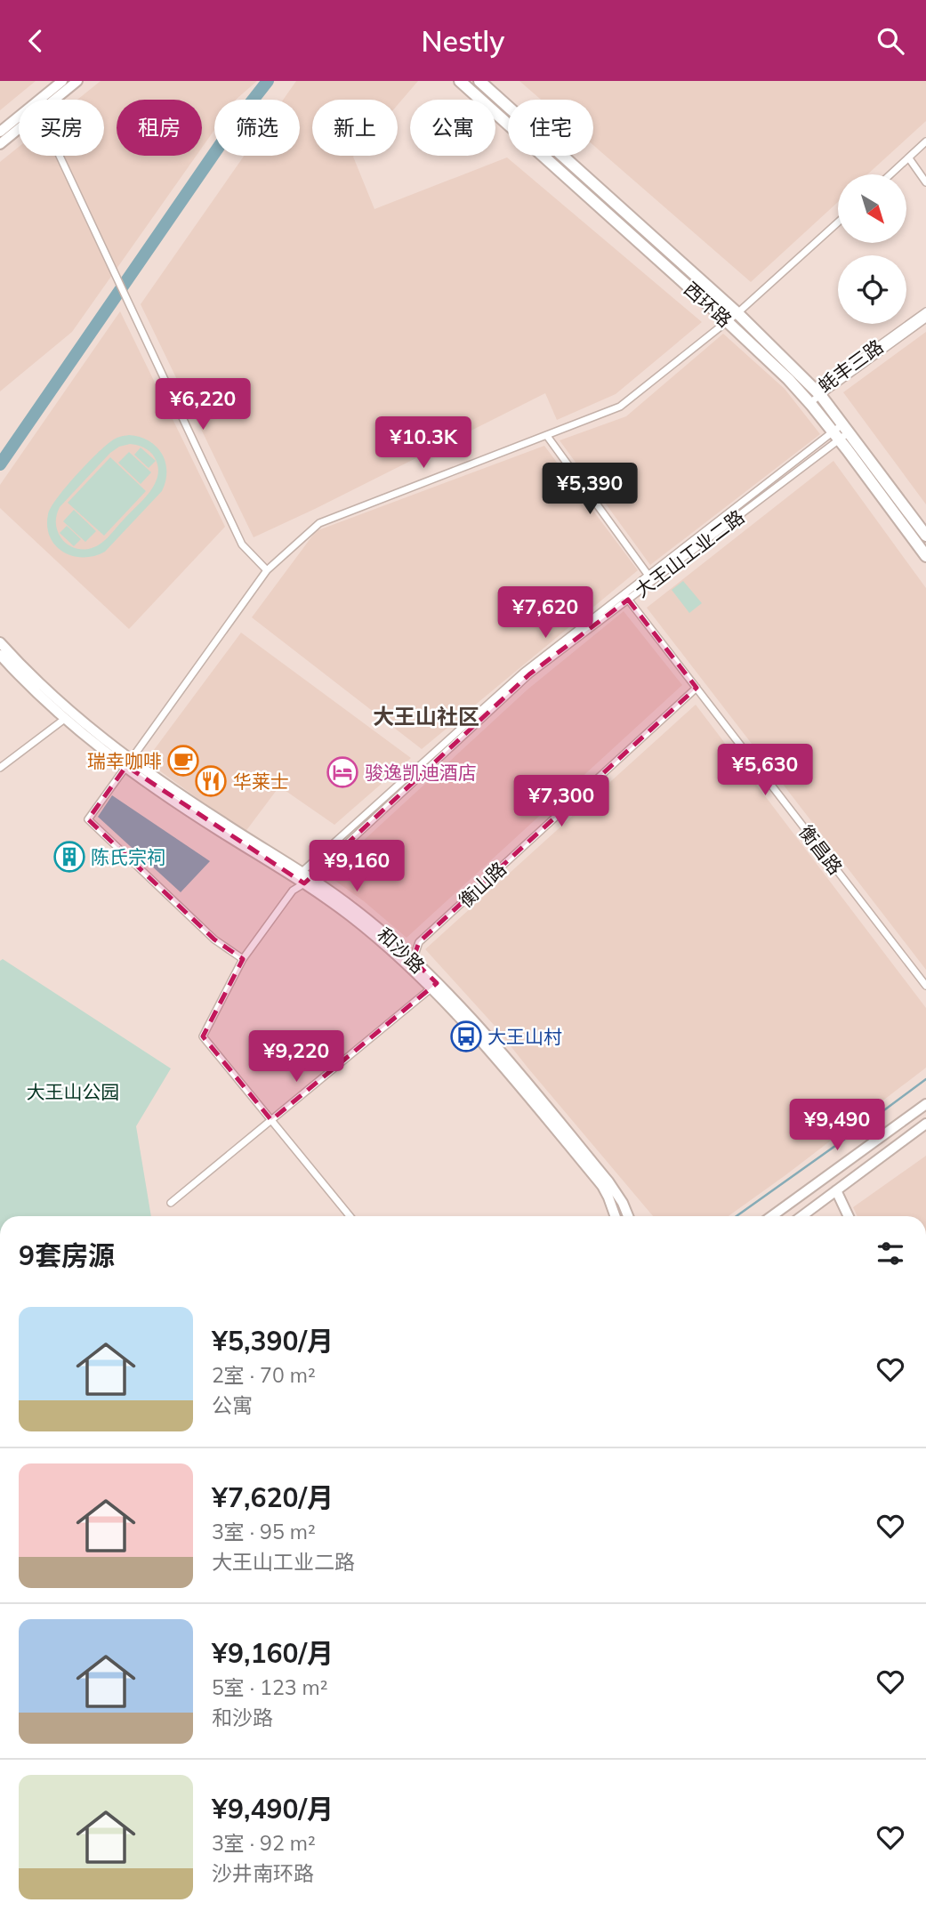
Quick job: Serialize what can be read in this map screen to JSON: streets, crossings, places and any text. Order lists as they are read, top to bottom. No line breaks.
{"streets":{"main road":["西环路","和沙路"],"street":["蚝丰三路","大王山工业二路","衡昌路","衡山路"]},"crossings":[["西环路","蚝丰三路"],["西环路","大王山工业二路"],["大王山工业二路","衡昌路"],["大王山工业二路","和沙路"],["衡昌路","衡山路"],["衡山路","和沙路"]],"districts":["大王山社区"],"parks":["大王山公园"],"places":{"cafe":["瑞幸咖啡"],"hotel":["骏逸凯迪酒店"],"restaurant":["华莱士"],"building":["陈氏宗祠"],"bus stop":["大王山村"]},"north":"bottom right","page":{"header":"Nestly","chip":["买房","租房","筛选","新上","公寓","住宅"],"price":["¥6,220","¥10.3K","¥5,390","¥7,620","¥5,630","¥7,300","¥9,160","¥9,220","¥9,490"],"heading":"9套房源","list":[{"name":"¥5,390/月","note":"2室 · 70 m² · 公寓"},{"name":"¥7,620/月","note":"3室 · 95 m² · 大王山工业二路"},{"name":"¥9,160/月","note":"5室 · 123 m² · 和沙路"},{"name":"¥9,490/月","note":"3室 · 92 m² · 沙井南环路"}]}}
